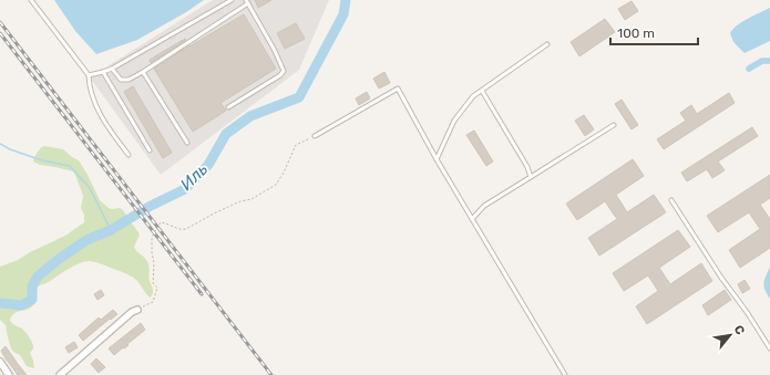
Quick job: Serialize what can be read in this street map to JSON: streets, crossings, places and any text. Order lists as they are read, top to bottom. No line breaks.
{"water":["Иль"],"scale_bar":"100 m","north":"top right"}
